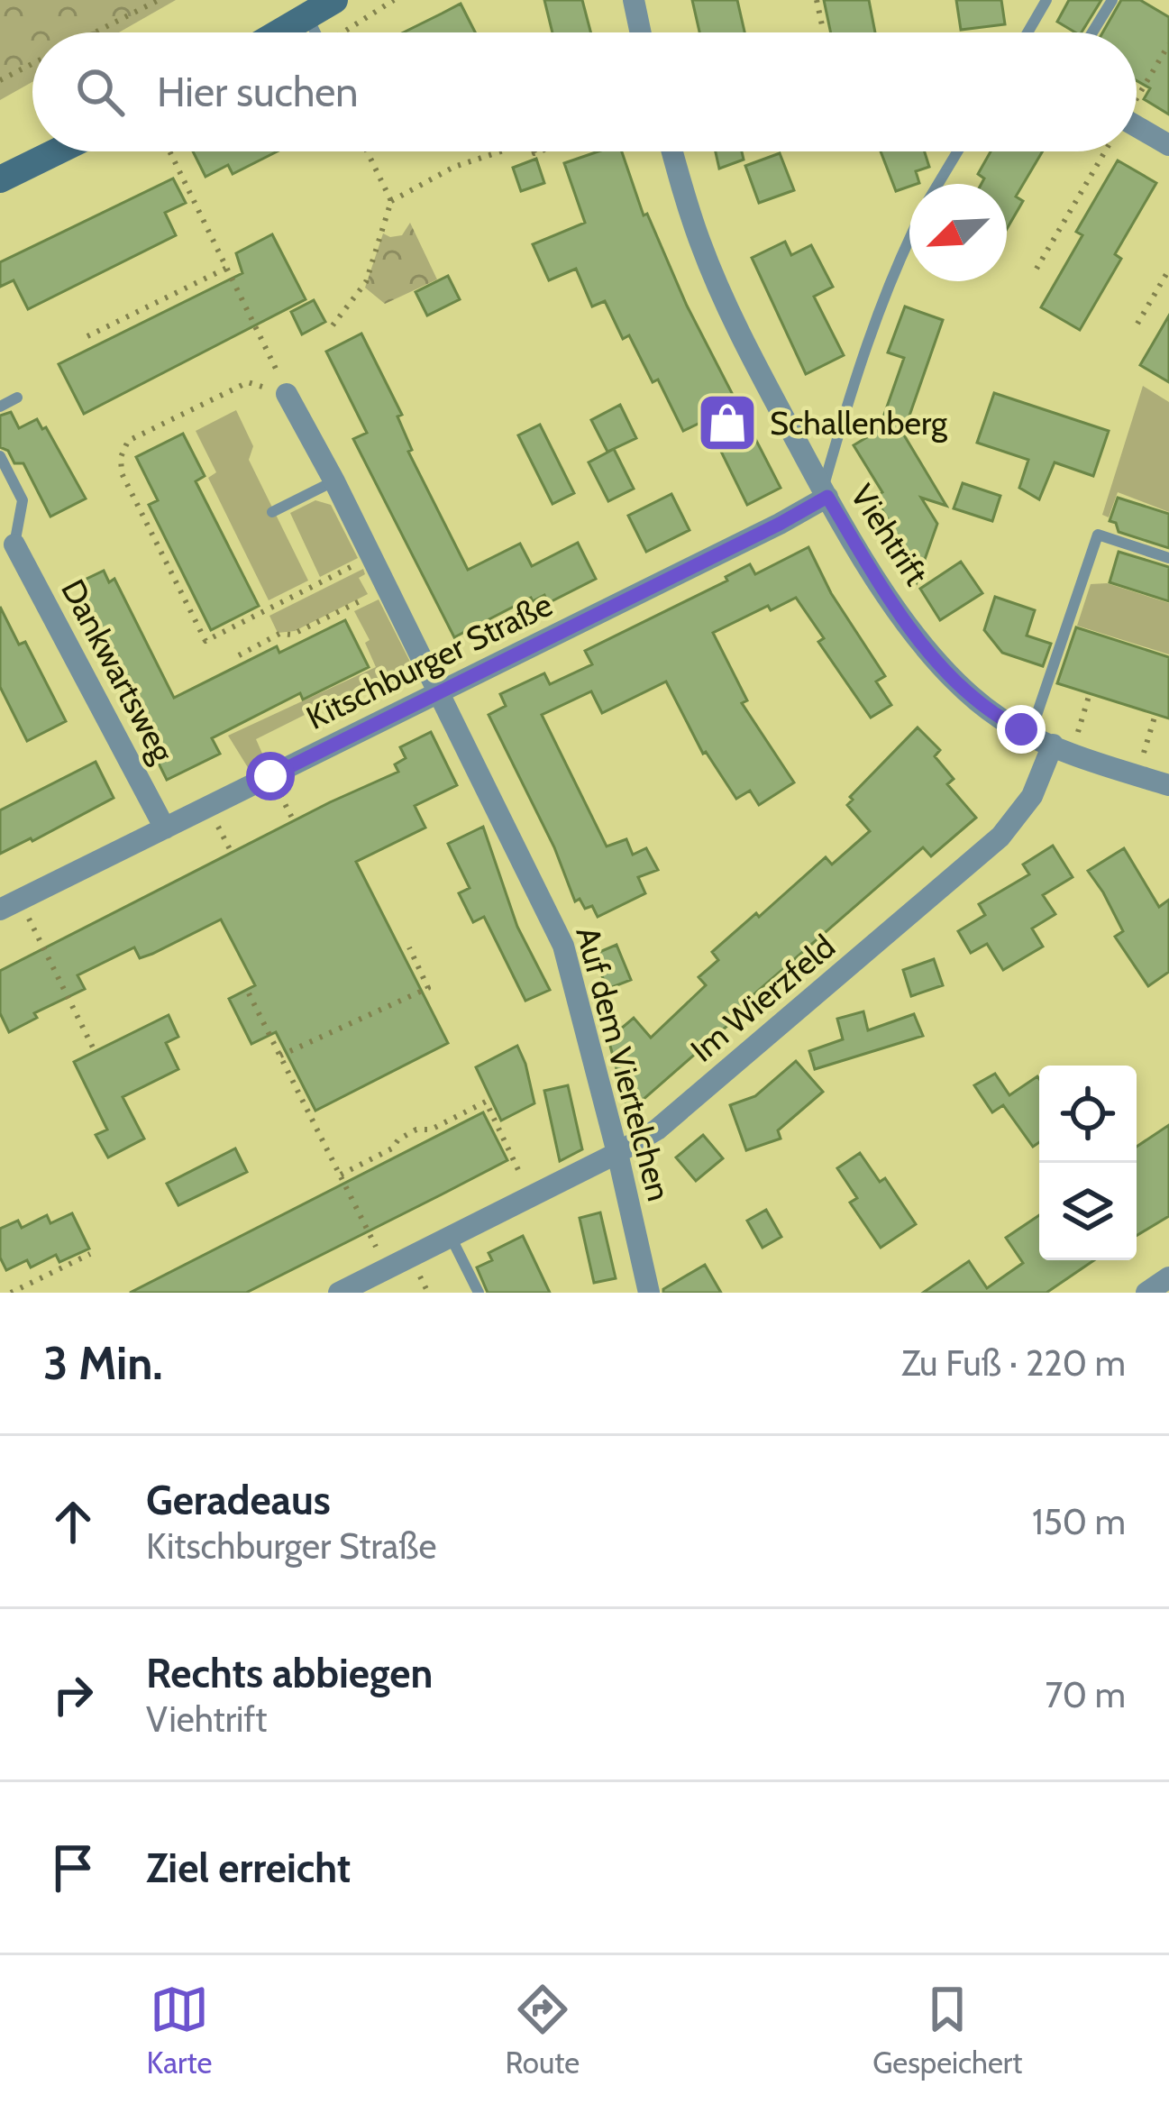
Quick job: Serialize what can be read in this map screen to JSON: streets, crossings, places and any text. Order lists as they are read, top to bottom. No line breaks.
{"streets":{"street":["Viehtrift","Kitschburger Straße","Dankwartsweg","Im Wierzfeld","Auf dem Viertelchen"]},"crossings":[["Viehtrift","Kitschburger Straße"],["Viehtrift","Im Wierzfeld"],["Kitschburger Straße","Dankwartsweg"],["Kitschburger Straße","Auf dem Viertelchen"],["Im Wierzfeld","Auf dem Viertelchen"]],"places":{"shop":["Schallenberg"]},"north":"bottom left","page":{"search":"Hier suchen","heading":["3 Min.","Zu Fuß · 220 m"],"list":[["Geradeaus","Kitschburger Straße","150 m"],["Rechts abbiegen","Viehtrift","70 m"],"Ziel erreicht"],"nav":["Karte","Route","Gespeichert"]}}
